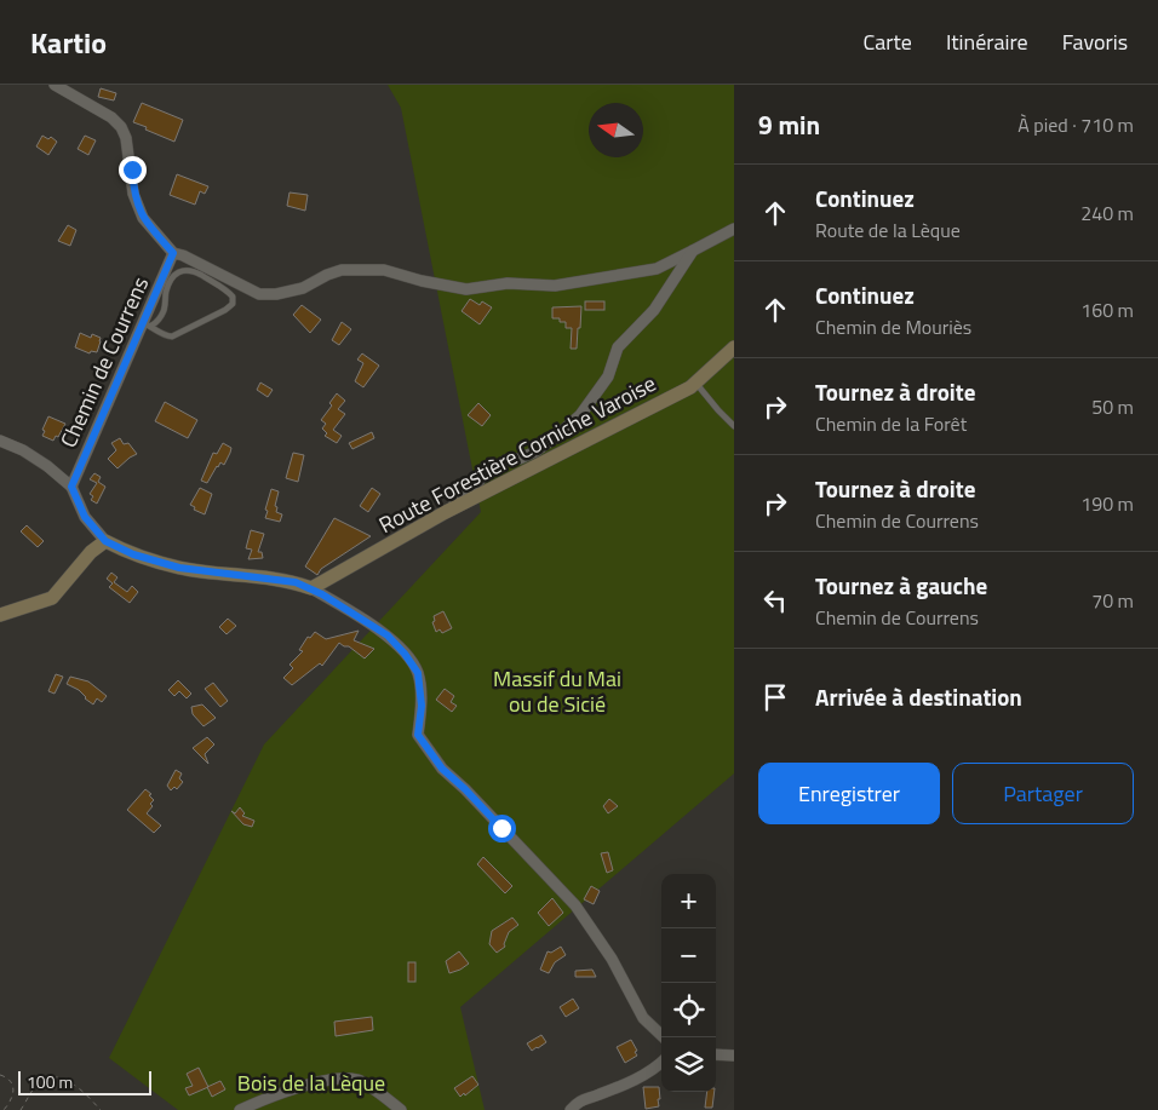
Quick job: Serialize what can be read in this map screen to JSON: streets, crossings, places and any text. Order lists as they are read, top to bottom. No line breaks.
{"streets":{"street":["Chemin de Courrens","Route Forestière Corniche Varoise"]},"parks":["Massif du Mai ou de Sicié","Bois de la Lèque"],"scale_bar":"100 m","north":"left","page":{"header":"Kartio","nav":["Carte","Itinéraire","Favoris"],"heading":["9 min","À pied · 710 m"],"list":[["Continuez","Route de la Lèque","240 m"],["Continuez","Chemin de Mouriès","160 m"],["Tournez à droite","Chemin de la Forêt","50 m"],["Tournez à droite","Chemin de Courrens","190 m"],["Tournez à gauche","Chemin de Courrens","70 m"],"Arrivée à destination"],"buttons":["Enregistrer","Partager"],"map_buttons":["+","−"],"scale":"100 m"}}
